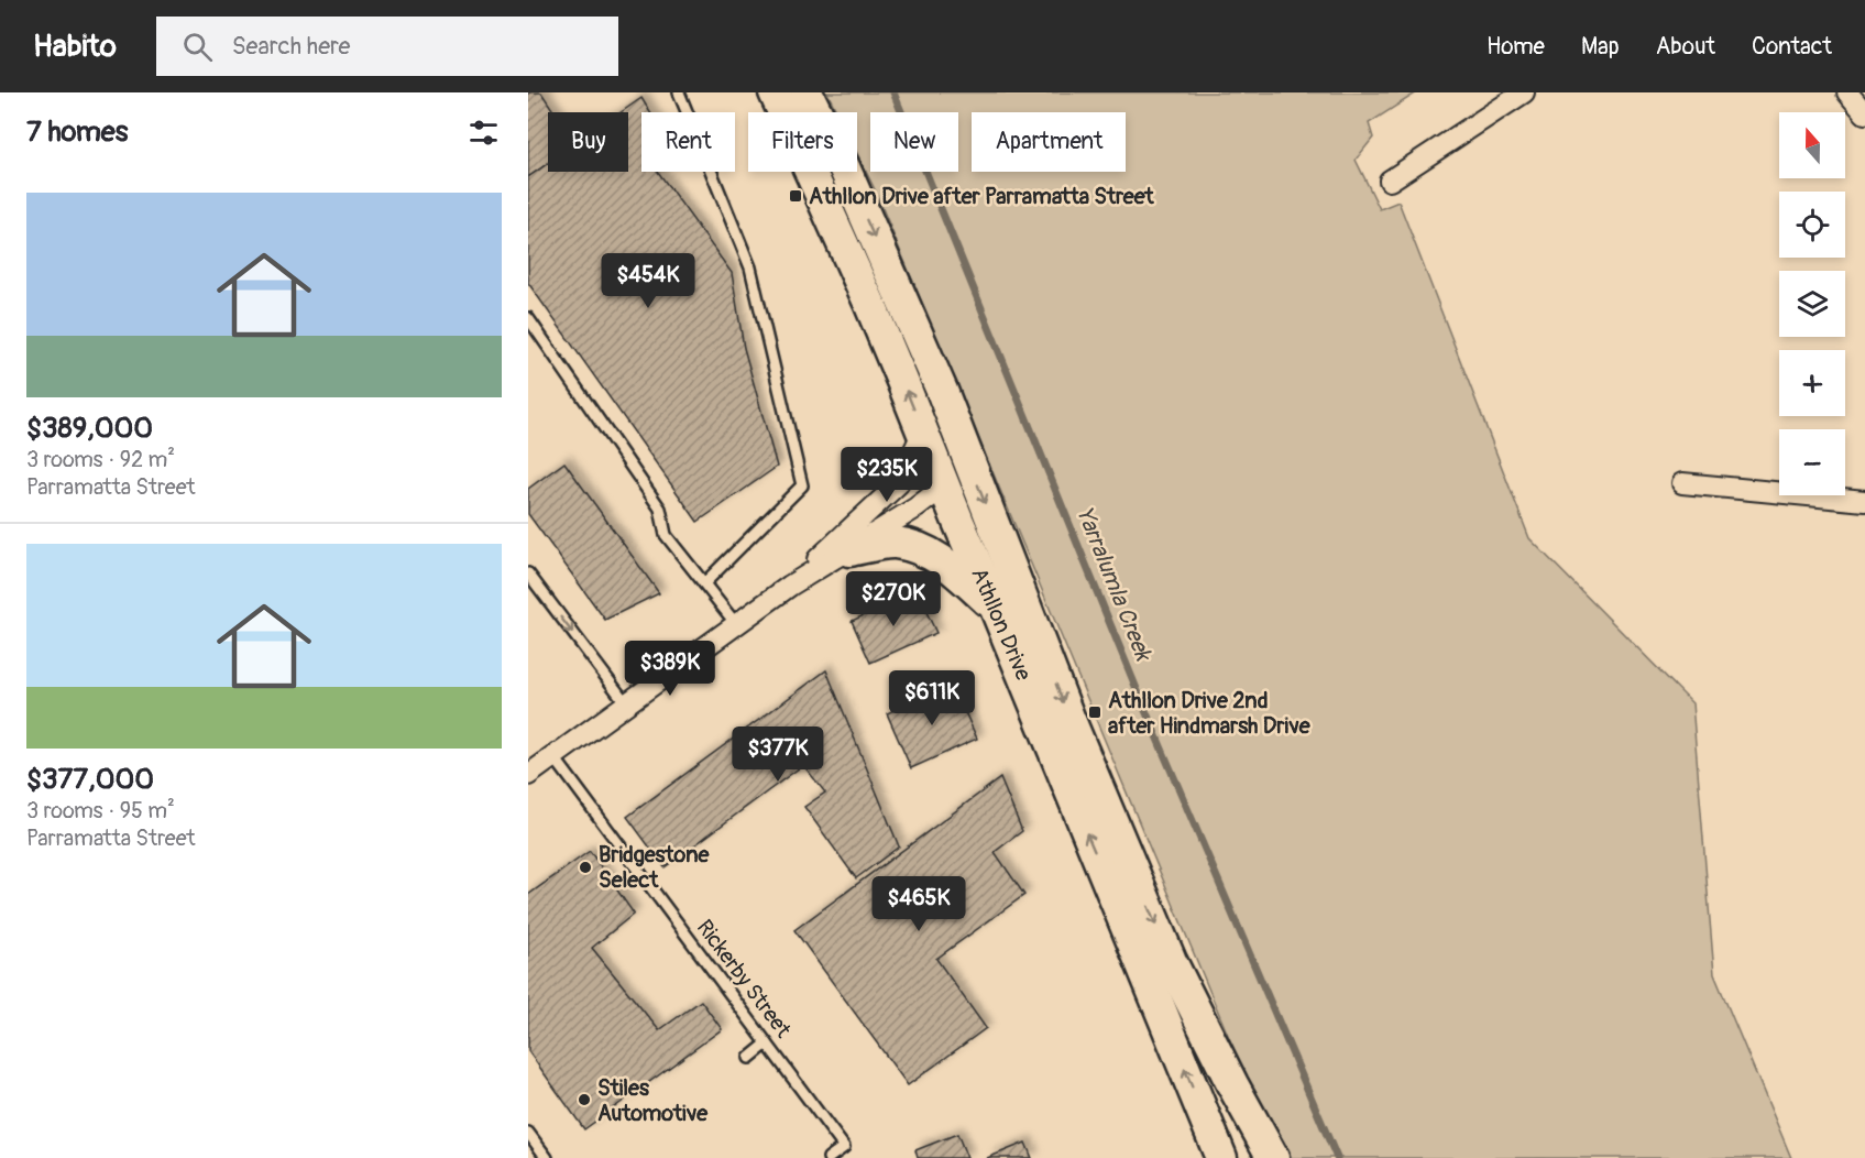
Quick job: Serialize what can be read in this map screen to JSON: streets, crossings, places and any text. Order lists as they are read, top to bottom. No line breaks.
{"streets":{"main road":["Athllon Drive"],"lane":["Rickerby Street"]},"water":["Yarralumla Creek"],"places":{"transit":["Athllon Drive after Parramatta Street","Athllon Drive 2nd after Hindmarsh Drive"],"other":["Bridgestone Select","Stiles Automotive"]},"north":"top","page":{"header":"Habito","search":"Search here","nav":["Home","Map","About","Contact"],"heading":"7 homes","map_buttons":["+","−"],"chip":["Buy","Rent","Filters","New","Apartment"],"list":[{"name":"$389,000","note":"3 rooms · 92 m² · Parramatta Street"},{"name":"$377,000","note":"3 rooms · 95 m² · Parramatta Street"}],"price":["$454K","$235K","$270K","$389K","$611K","$377K","$465K"]}}
